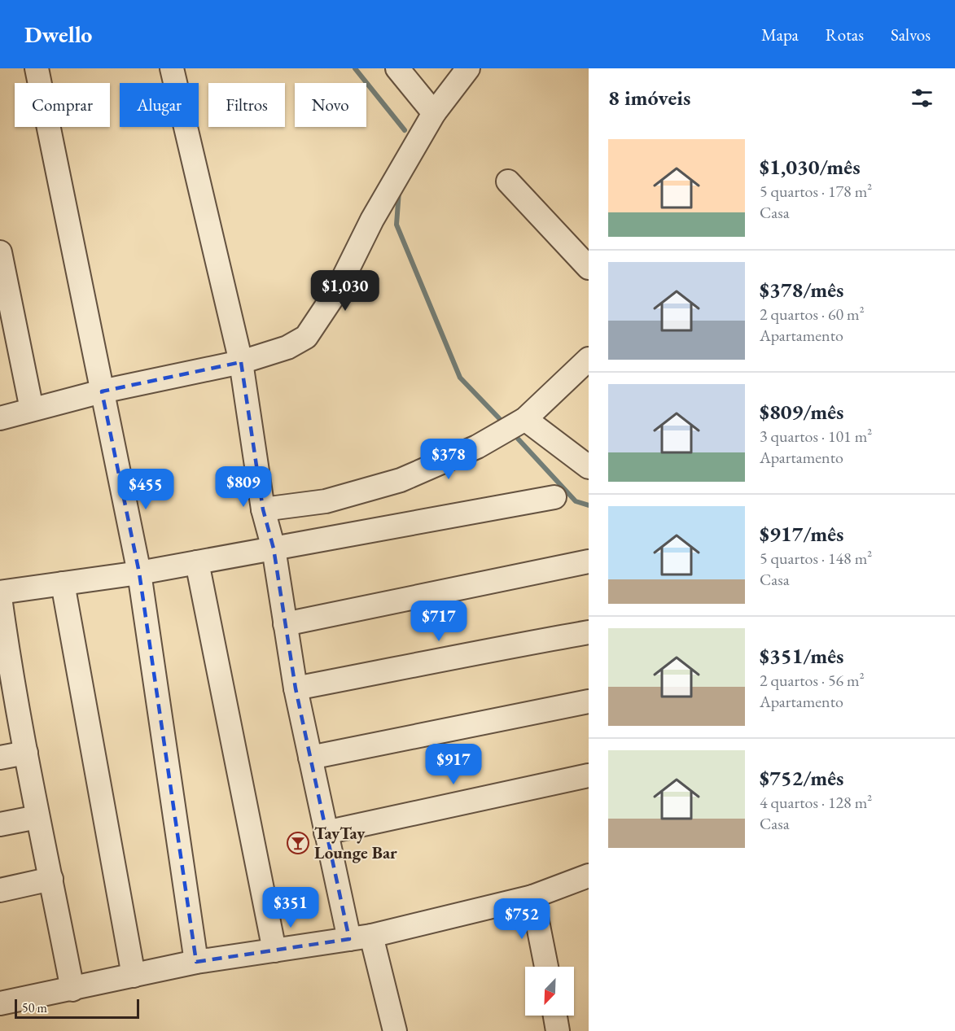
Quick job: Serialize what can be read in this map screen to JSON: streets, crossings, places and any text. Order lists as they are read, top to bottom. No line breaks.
{"places":{"bar":["TayTay Lounge Bar"]},"scale_bar":"50 m","north":"bottom left","page":{"header":"Dwello","nav":["Mapa","Rotas","Salvos"],"heading":"8 imóveis","chip":["Comprar","Alugar","Filtros","Novo"],"list":[{"name":"$1,030/mês","note":"5 quartos · 178 m² · Casa"},{"name":"$378/mês","note":"2 quartos · 60 m² · Apartamento"},{"name":"$809/mês","note":"3 quartos · 101 m² · Apartamento"},{"name":"$917/mês","note":"5 quartos · 148 m² · Casa"},{"name":"$351/mês","note":"2 quartos · 56 m² · Apartamento"},{"name":"$752/mês","note":"4 quartos · 128 m² · Casa"}],"price":["$1,030","$378","$809","$455","$717","$917","$351","$752"],"scale":"50 m"}}
